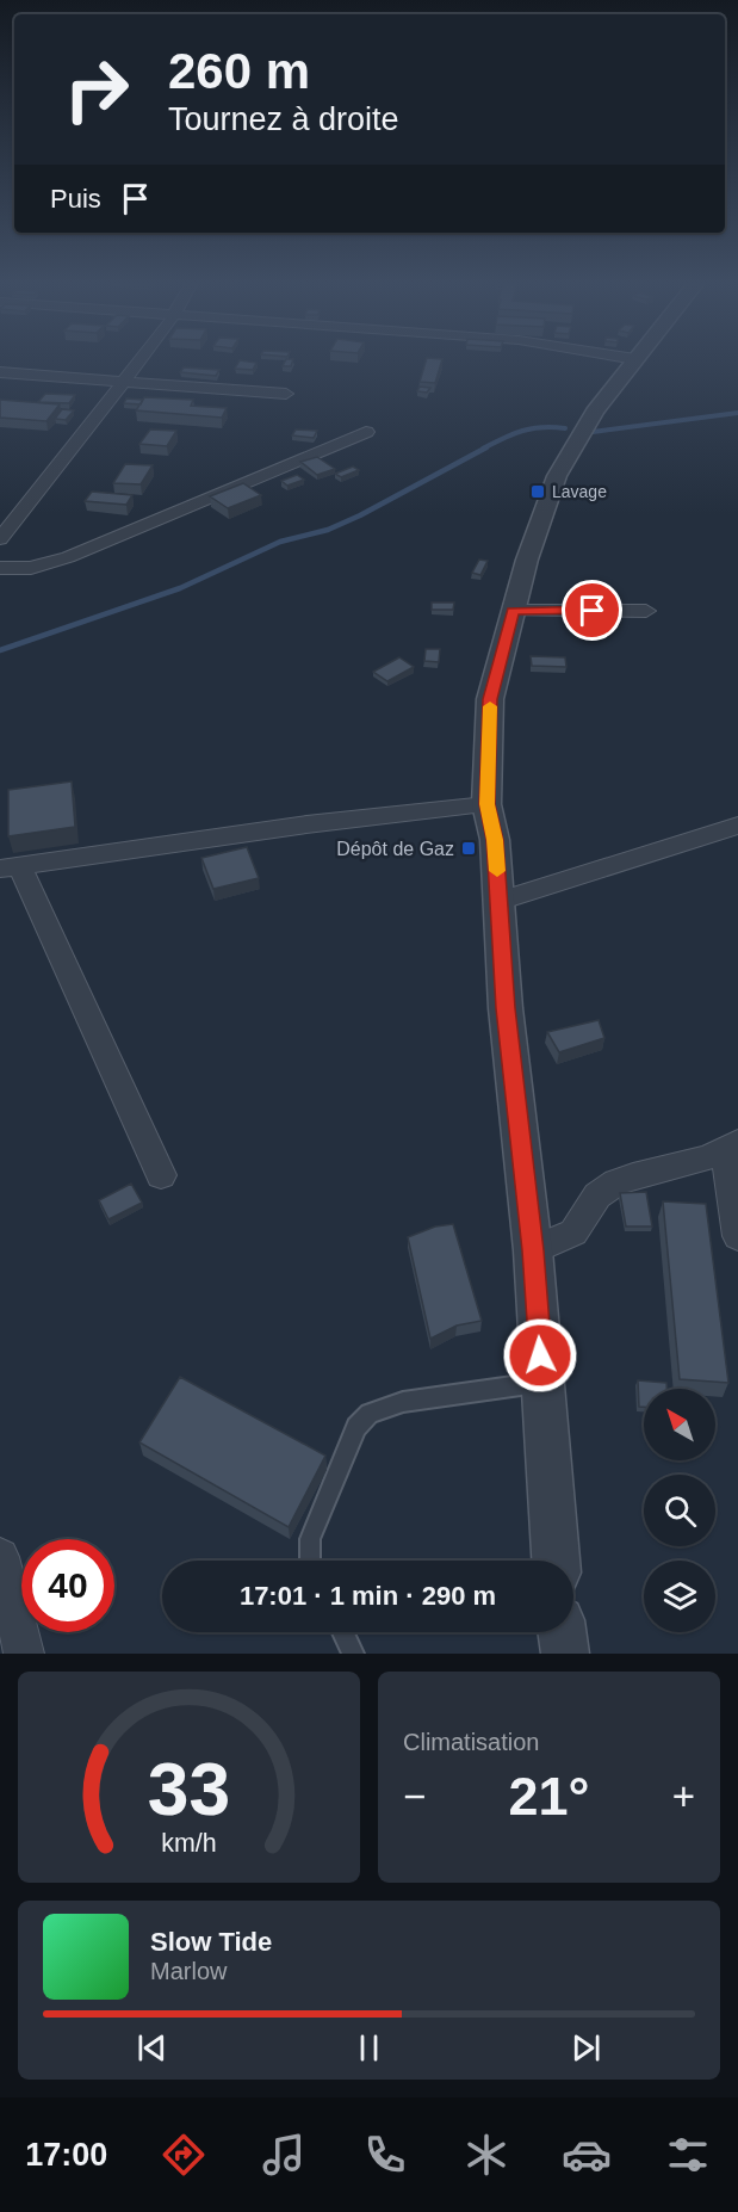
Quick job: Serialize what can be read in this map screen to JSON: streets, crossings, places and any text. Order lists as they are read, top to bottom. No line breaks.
{"places":{"transit":["Lavage","Dépôt de Gaz"]},"north":"top left","page":{"turn":["260 m","Tournez à droite"],"then":"Puis","limit":"40","trip":"17:01 · 1 min · 290 m","tile":"Climatisation","heat":["−","21°","+"],"song":["Slow Tide","Marlow"],"tabs":"17:00","gauge":["33","km/h"]}}
